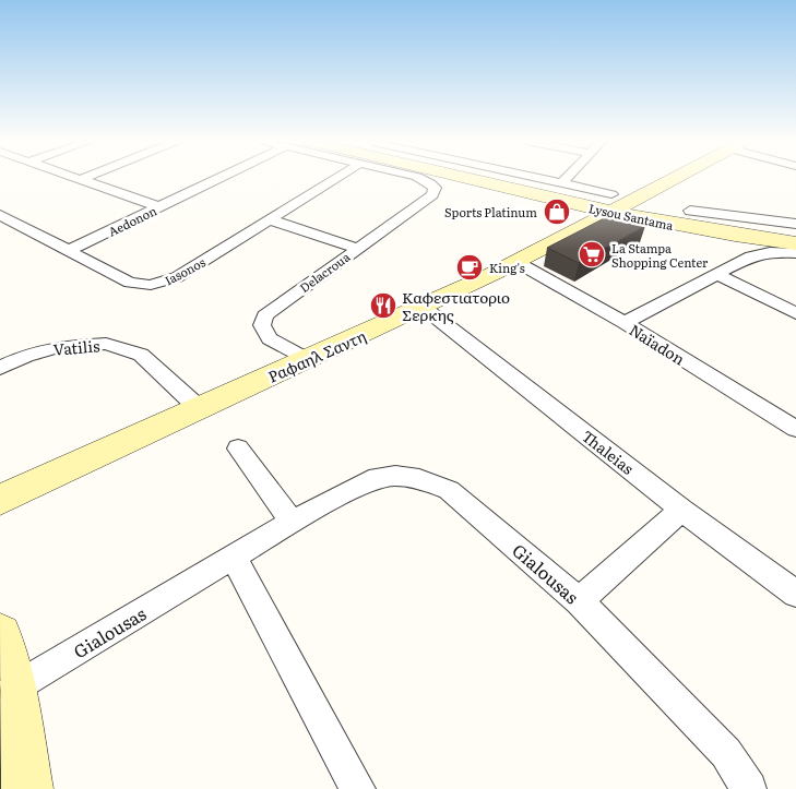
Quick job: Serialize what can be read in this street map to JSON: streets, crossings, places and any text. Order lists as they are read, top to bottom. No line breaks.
{"streets":{"main road":["Lysou Santama","Ραφαηλ Σαντη"],"street":["Aedonon","Iasonos","Delacroua","Naïadon","Vatilis","Thaleias","Gialousas"]},"crossings":[["Lysou Santama","Ραφαηλ Σαντη"],["Aedonon","Iasonos"],["Delacroua","Ραφαηλ Σαντη"],["Naïadon","Ραφαηλ Σαντη"],["Vatilis","Ραφαηλ Σαντη"],["Ραφαηλ Σαντη","Thaleias"]],"places":{"shop":["Sports Platinum"],"supermarket":["La Stampa Shopping Center"],"cafe":["King's"],"restaurant":["Καφεστιατοριο Σερκης"]}}
